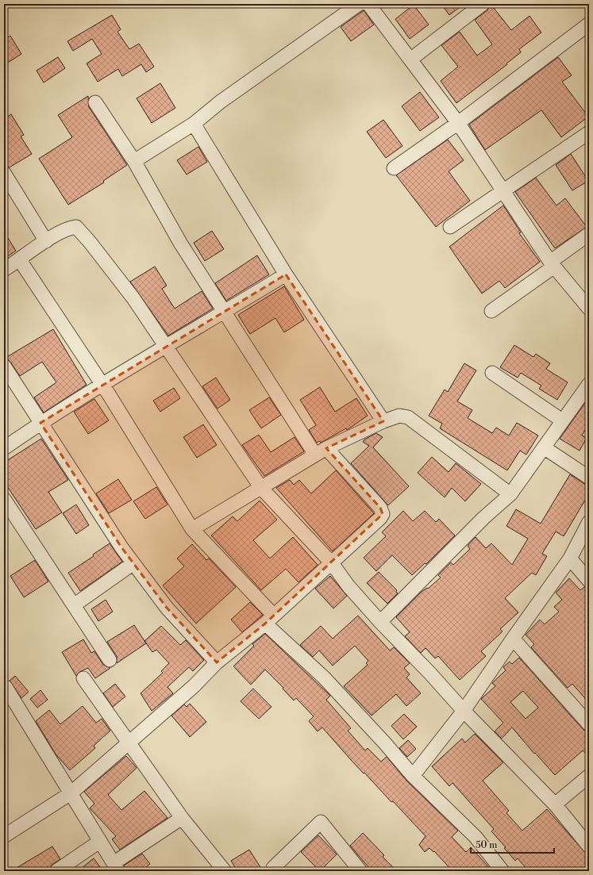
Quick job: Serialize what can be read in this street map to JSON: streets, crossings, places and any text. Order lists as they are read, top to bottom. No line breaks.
{"scale_bar":"50 m"}
